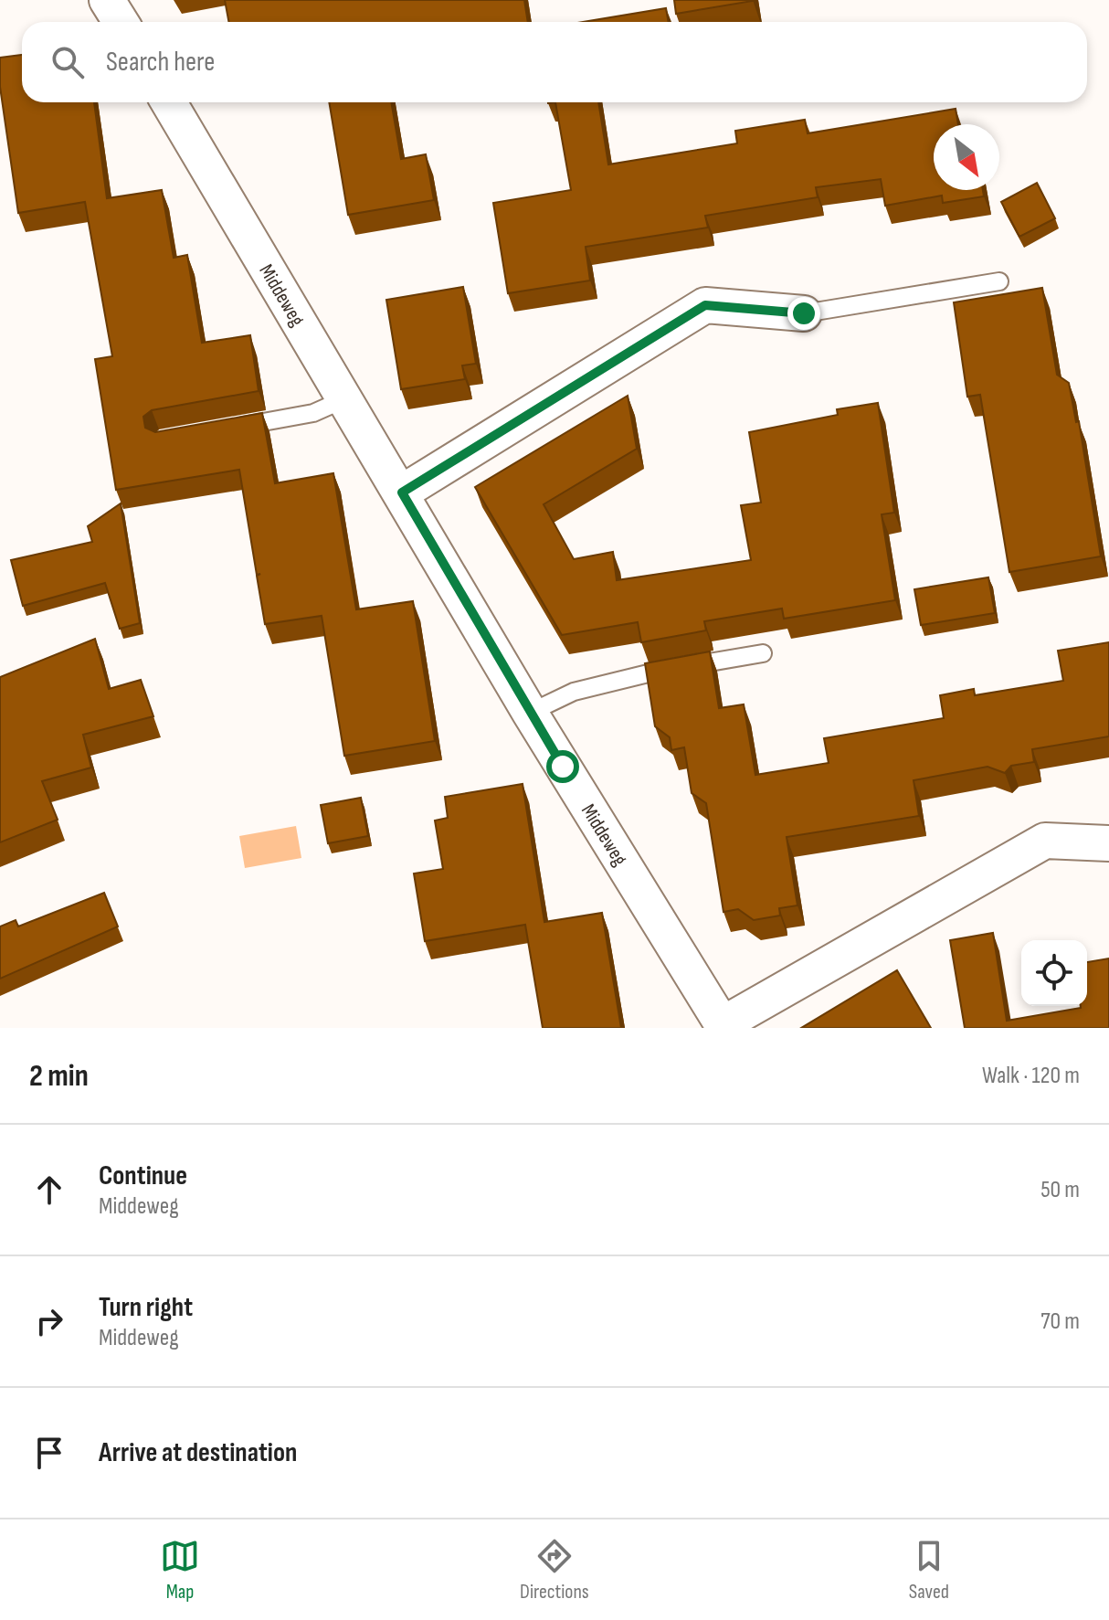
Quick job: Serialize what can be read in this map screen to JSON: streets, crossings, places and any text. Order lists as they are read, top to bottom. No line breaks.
{"streets":{"street":["Middeweg"]},"north":"bottom right","page":{"search":"Search here","heading":["2 min","Walk · 120 m"],"list":[["Continue","Middeweg","50 m"],["Turn right","Middeweg","70 m"],"Arrive at destination"],"nav":["Map","Directions","Saved"]}}
